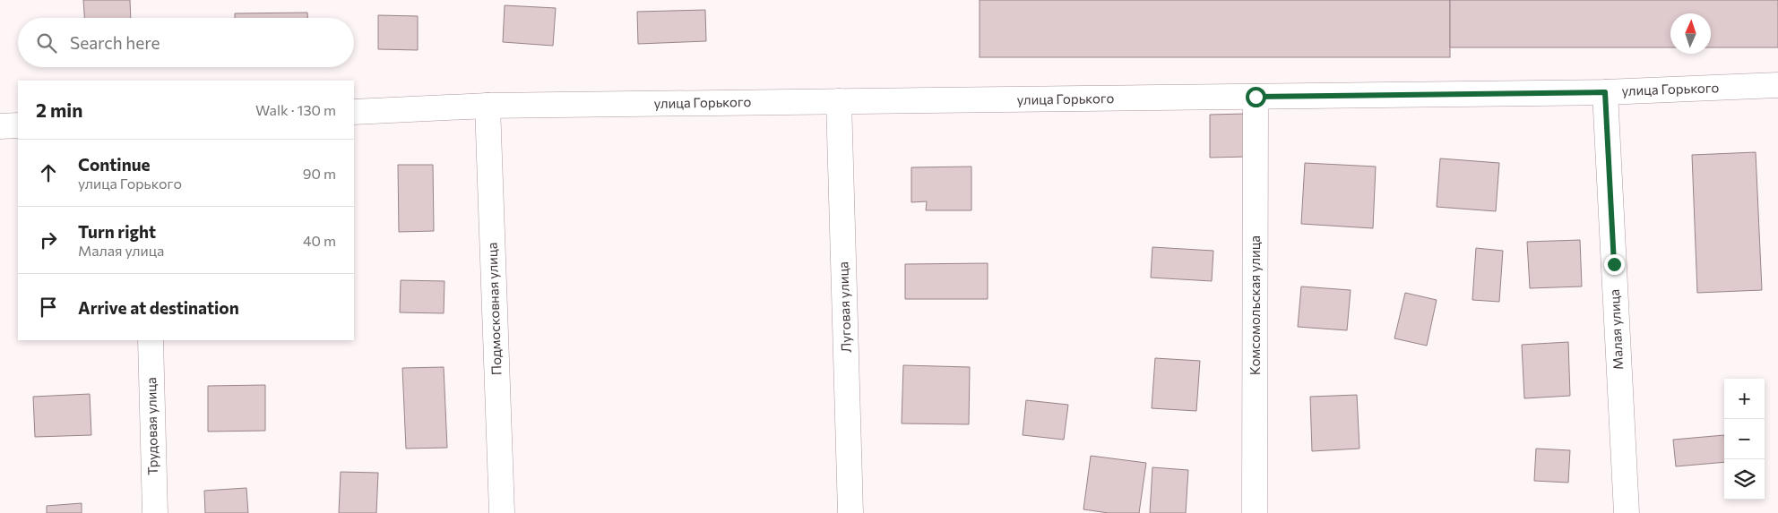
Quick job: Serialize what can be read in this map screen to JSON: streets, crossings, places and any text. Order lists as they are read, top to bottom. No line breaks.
{"streets":{"street":["улица Горького","Комсомольская улица","Луговая улица","Подмосковная улица","Малая улица","Трудовая улица"]},"crossings":[["улица Горького","Комсомольская улица"],["улица Горького","Луговая улица"],["улица Горького","Подмосковная улица"],["улица Горького","Малая улица"]],"north":"top","page":{"search":"Search here","heading":["2 min","Walk · 130 m"],"list":[["Continue","улица Горького","90 m"],["Turn right","Малая улица","40 m"],"Arrive at destination"],"map_buttons":["+","−"]}}
